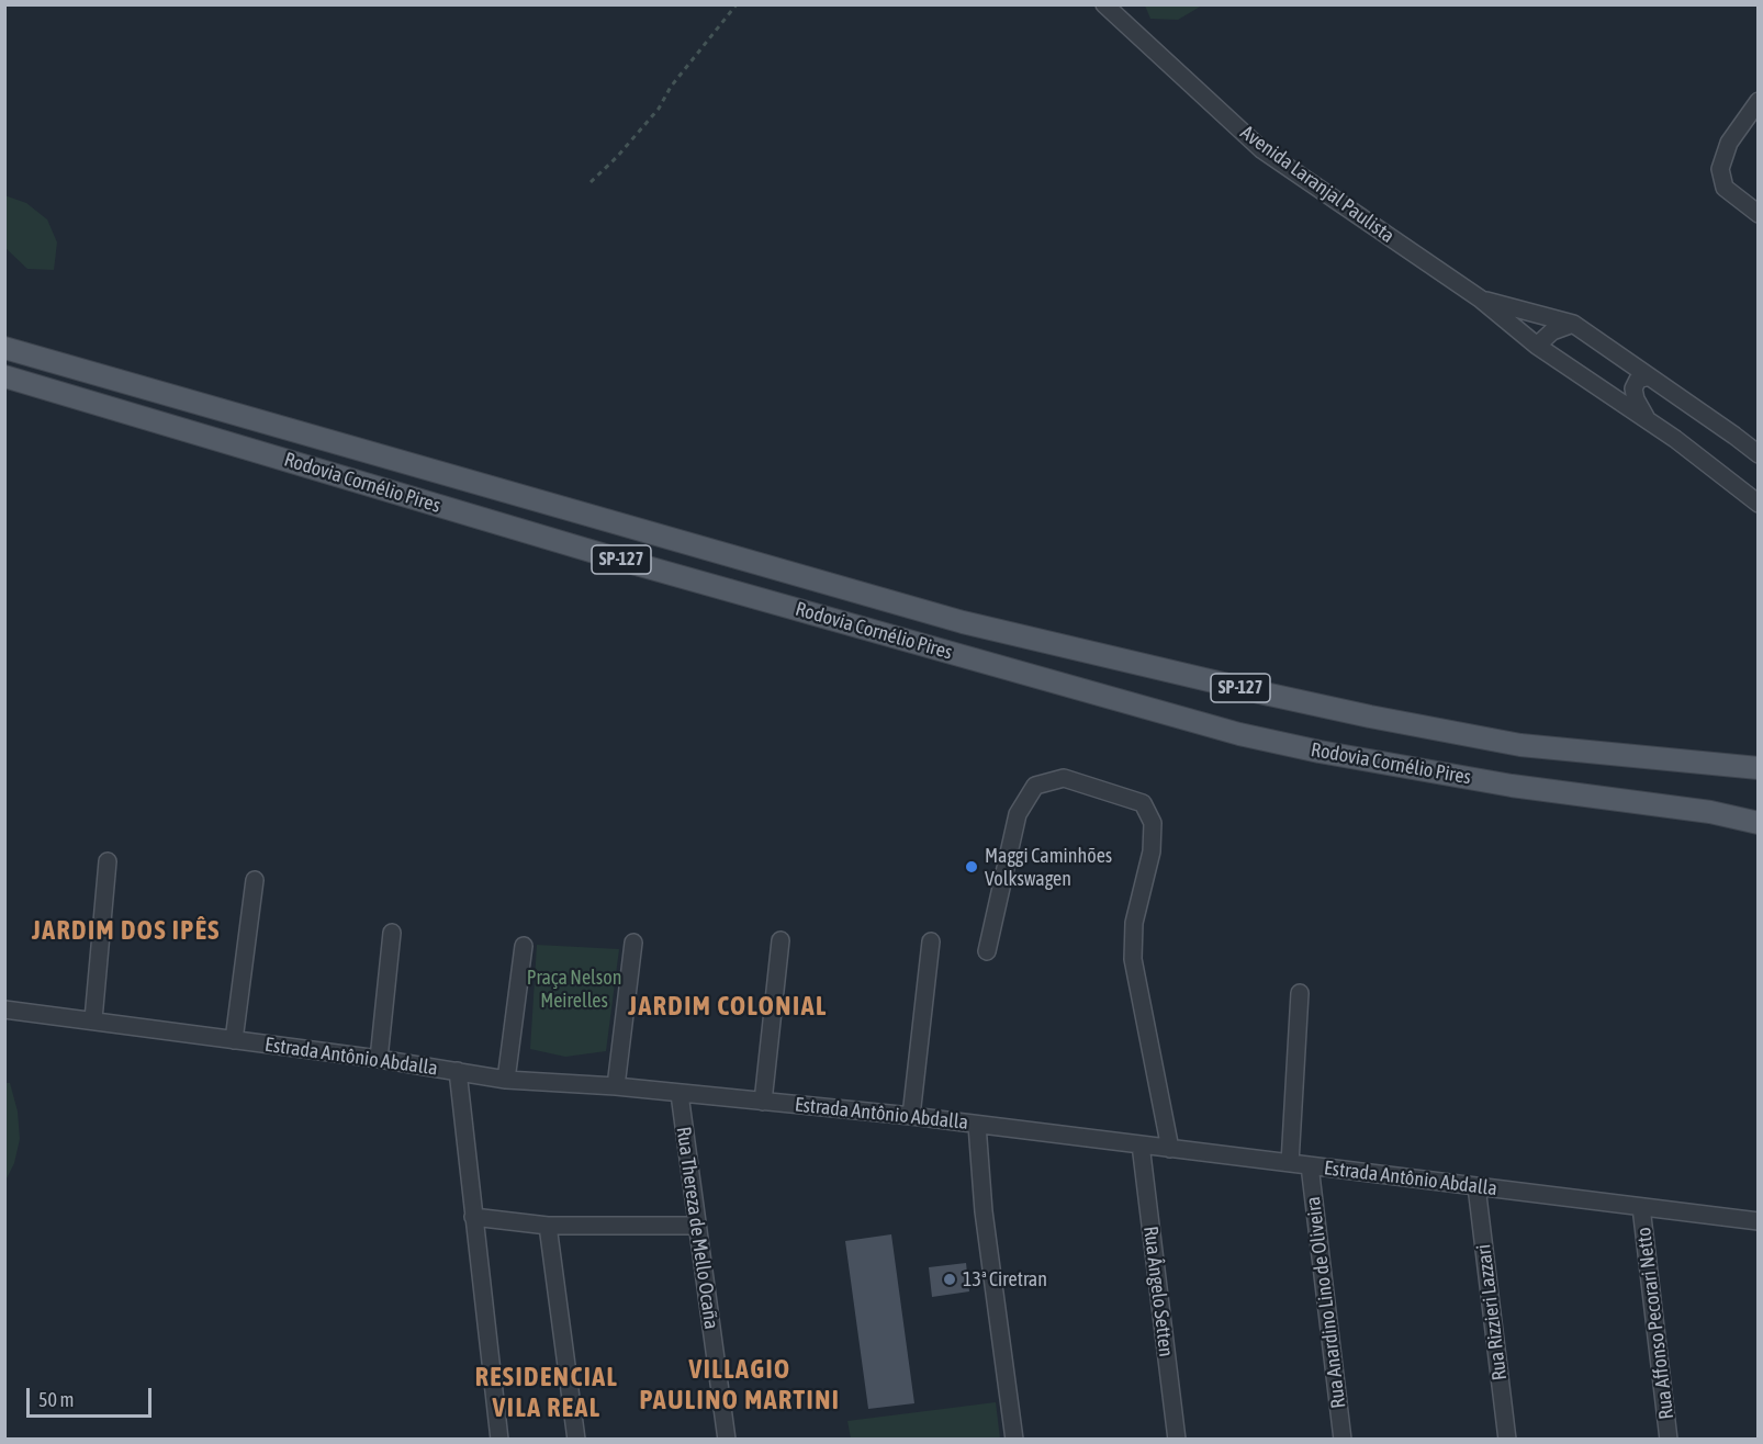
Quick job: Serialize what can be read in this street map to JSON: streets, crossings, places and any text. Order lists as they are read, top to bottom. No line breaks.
{"streets":{"main road":["Rodovia Cornélio Pires","SP-127"],"street":["Avenida Laranjal Paulista","Estrada Antônio Abdalla","Rua Thereza de Mello Ocaña","Rua Ângelo Setten","Rua Anardino Lino de Oliveira","Rua Rizzieri Lazzari","Rua Affonso Pecorari Netto"]},"crossings":[["Estrada Antônio Abdalla","Rua Thereza de Mello Ocaña"],["Estrada Antônio Abdalla","Rua Ângelo Setten"],["Estrada Antônio Abdalla","Rua Anardino Lino de Oliveira"],["Estrada Antônio Abdalla","Rua Rizzieri Lazzari"],["Estrada Antônio Abdalla","Rua Affonso Pecorari Netto"]],"districts":["JARDIM DOS IPÊS","JARDIM COLONIAL","VILLAGIO PAULINO MARTINI","RESIDENCIAL VILA REAL"],"parks":["Praça Nelson Meirelles"],"places":["Maggi Caminhões Volkswagen","13ª Ciretran"],"scale_bar":"50 m"}
